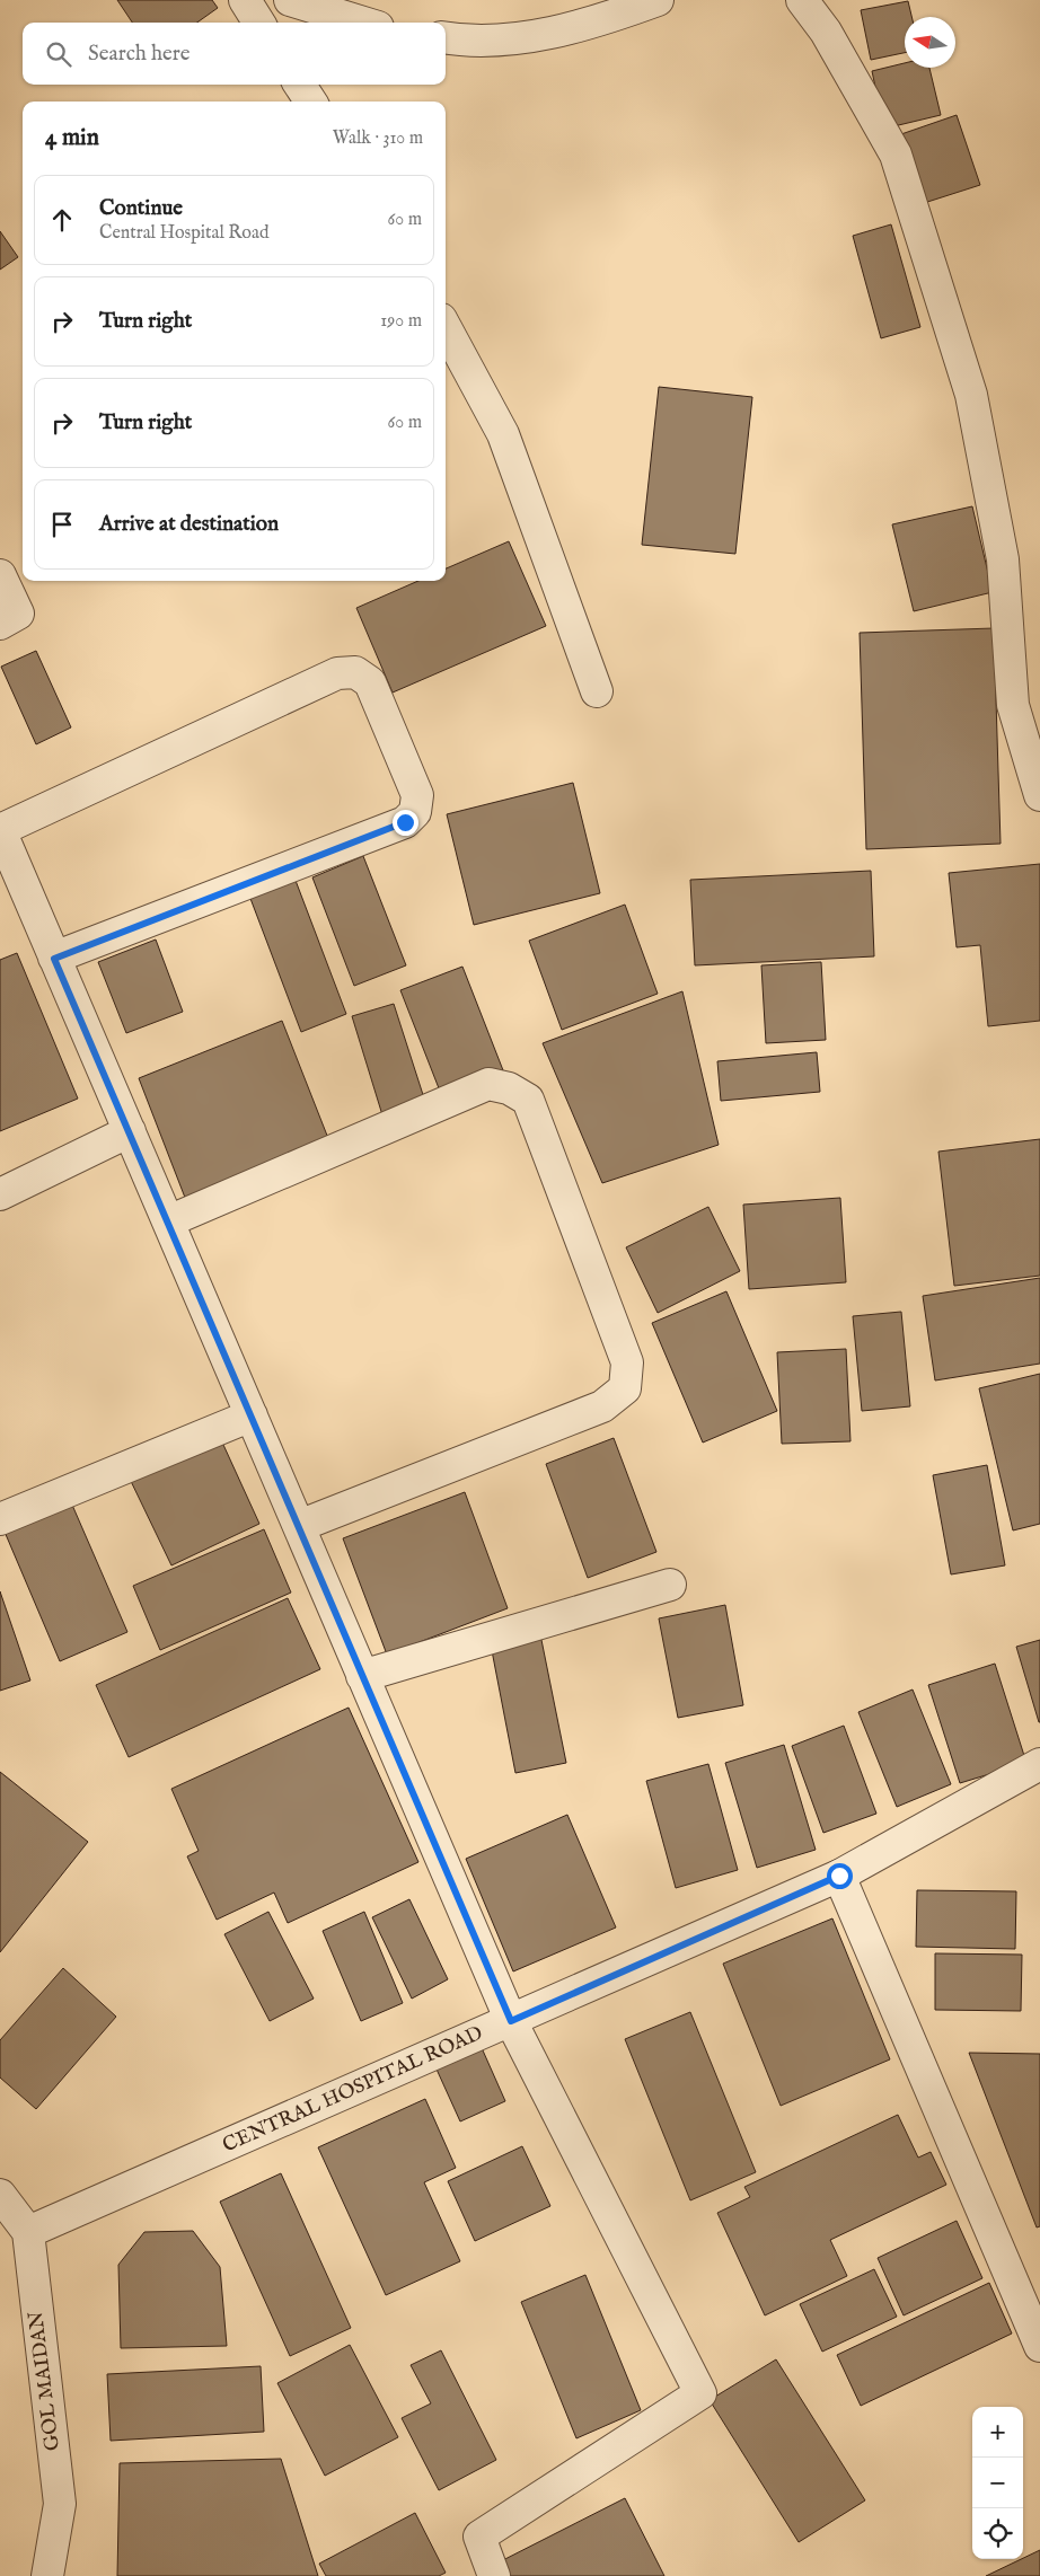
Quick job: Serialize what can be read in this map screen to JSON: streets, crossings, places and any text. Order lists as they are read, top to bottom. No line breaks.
{"streets":{"street":["CENTRAL HOSPITAL ROAD","GOL MAIDAN"]},"crossings":[["CENTRAL HOSPITAL ROAD","GOL MAIDAN"]],"north":"left","page":{"search":"Search here","heading":["4 min","Walk · 310 m"],"list":[["Continue","Central Hospital Road","60 m"],["Turn right","190 m"],["Turn right","60 m"],"Arrive at destination"],"map_buttons":["+","−"]}}
